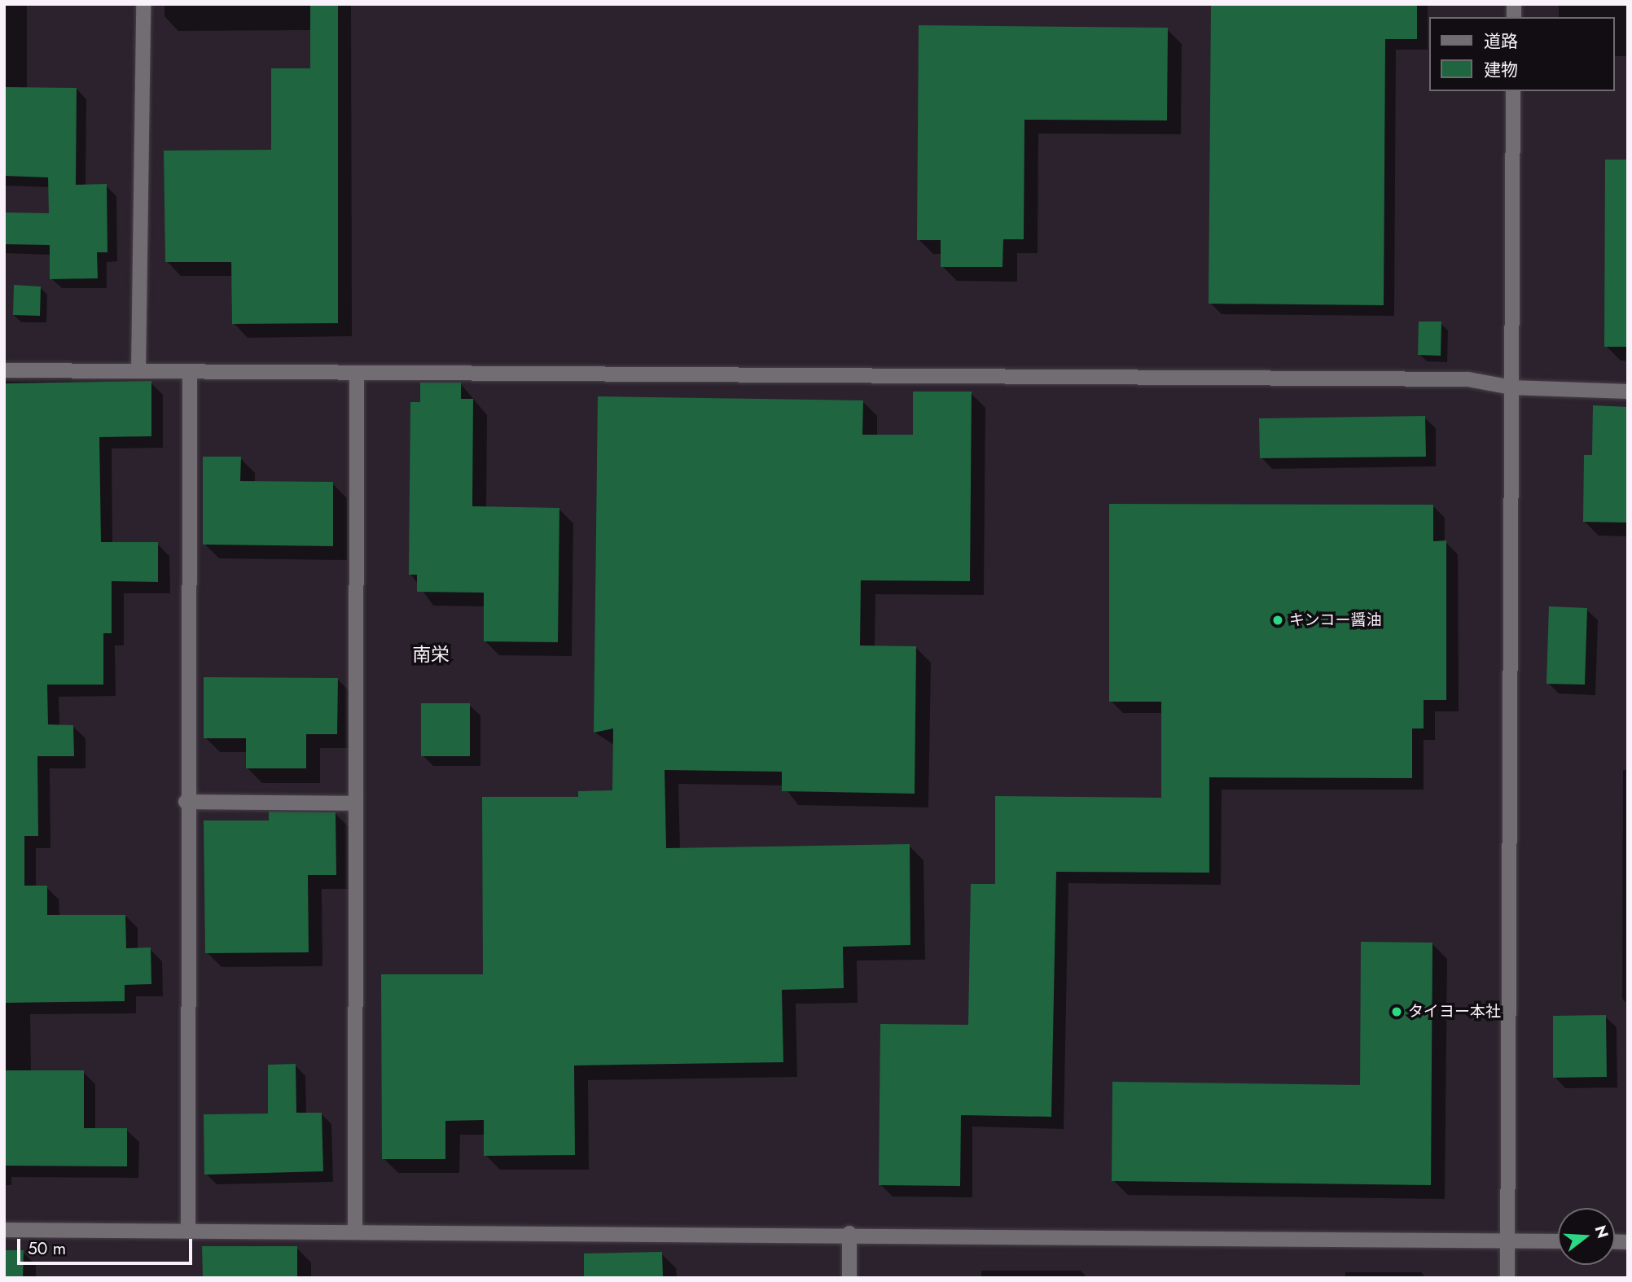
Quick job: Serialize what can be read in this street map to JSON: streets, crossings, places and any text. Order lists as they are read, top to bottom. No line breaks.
{"districts":["南栄"],"places":["キンコー醤油","タイヨー本社"],"legend":["道路","建物"],"scale_bar":"50 m","north":"right"}
